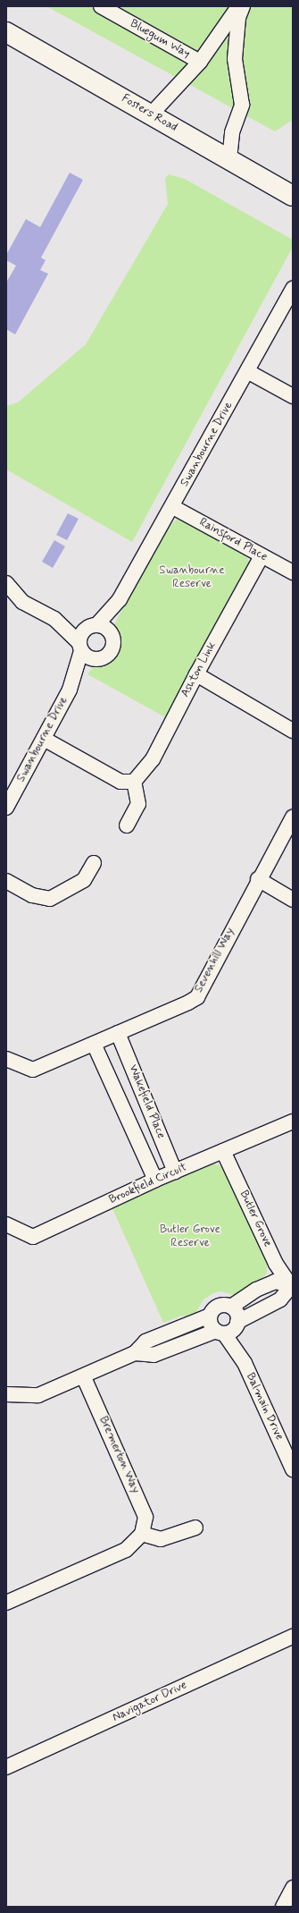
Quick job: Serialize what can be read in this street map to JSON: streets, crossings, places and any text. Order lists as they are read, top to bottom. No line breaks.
{"streets":{"main road":["Fosters Road"],"street":["Bluegum Way","Swanbourne Drive","Rainsford Place","Ashton Link","Sevenhill Way","Wakefield Place","Brookfield Circuit","Butler Grove","Balmain Drive","Bremerton Way","Navigator Drive"]},"crossings":[["Swanbourne Drive","Rainsford Place"],["Rainsford Place","Ashton Link"],["Sevenhill Way","Wakefield Place"],["Wakefield Place","Brookfield Circuit"],["Brookfield Circuit","Butler Grove"]],"parks":["Swanbourne Reserve","Butler Grove Reserve"]}
